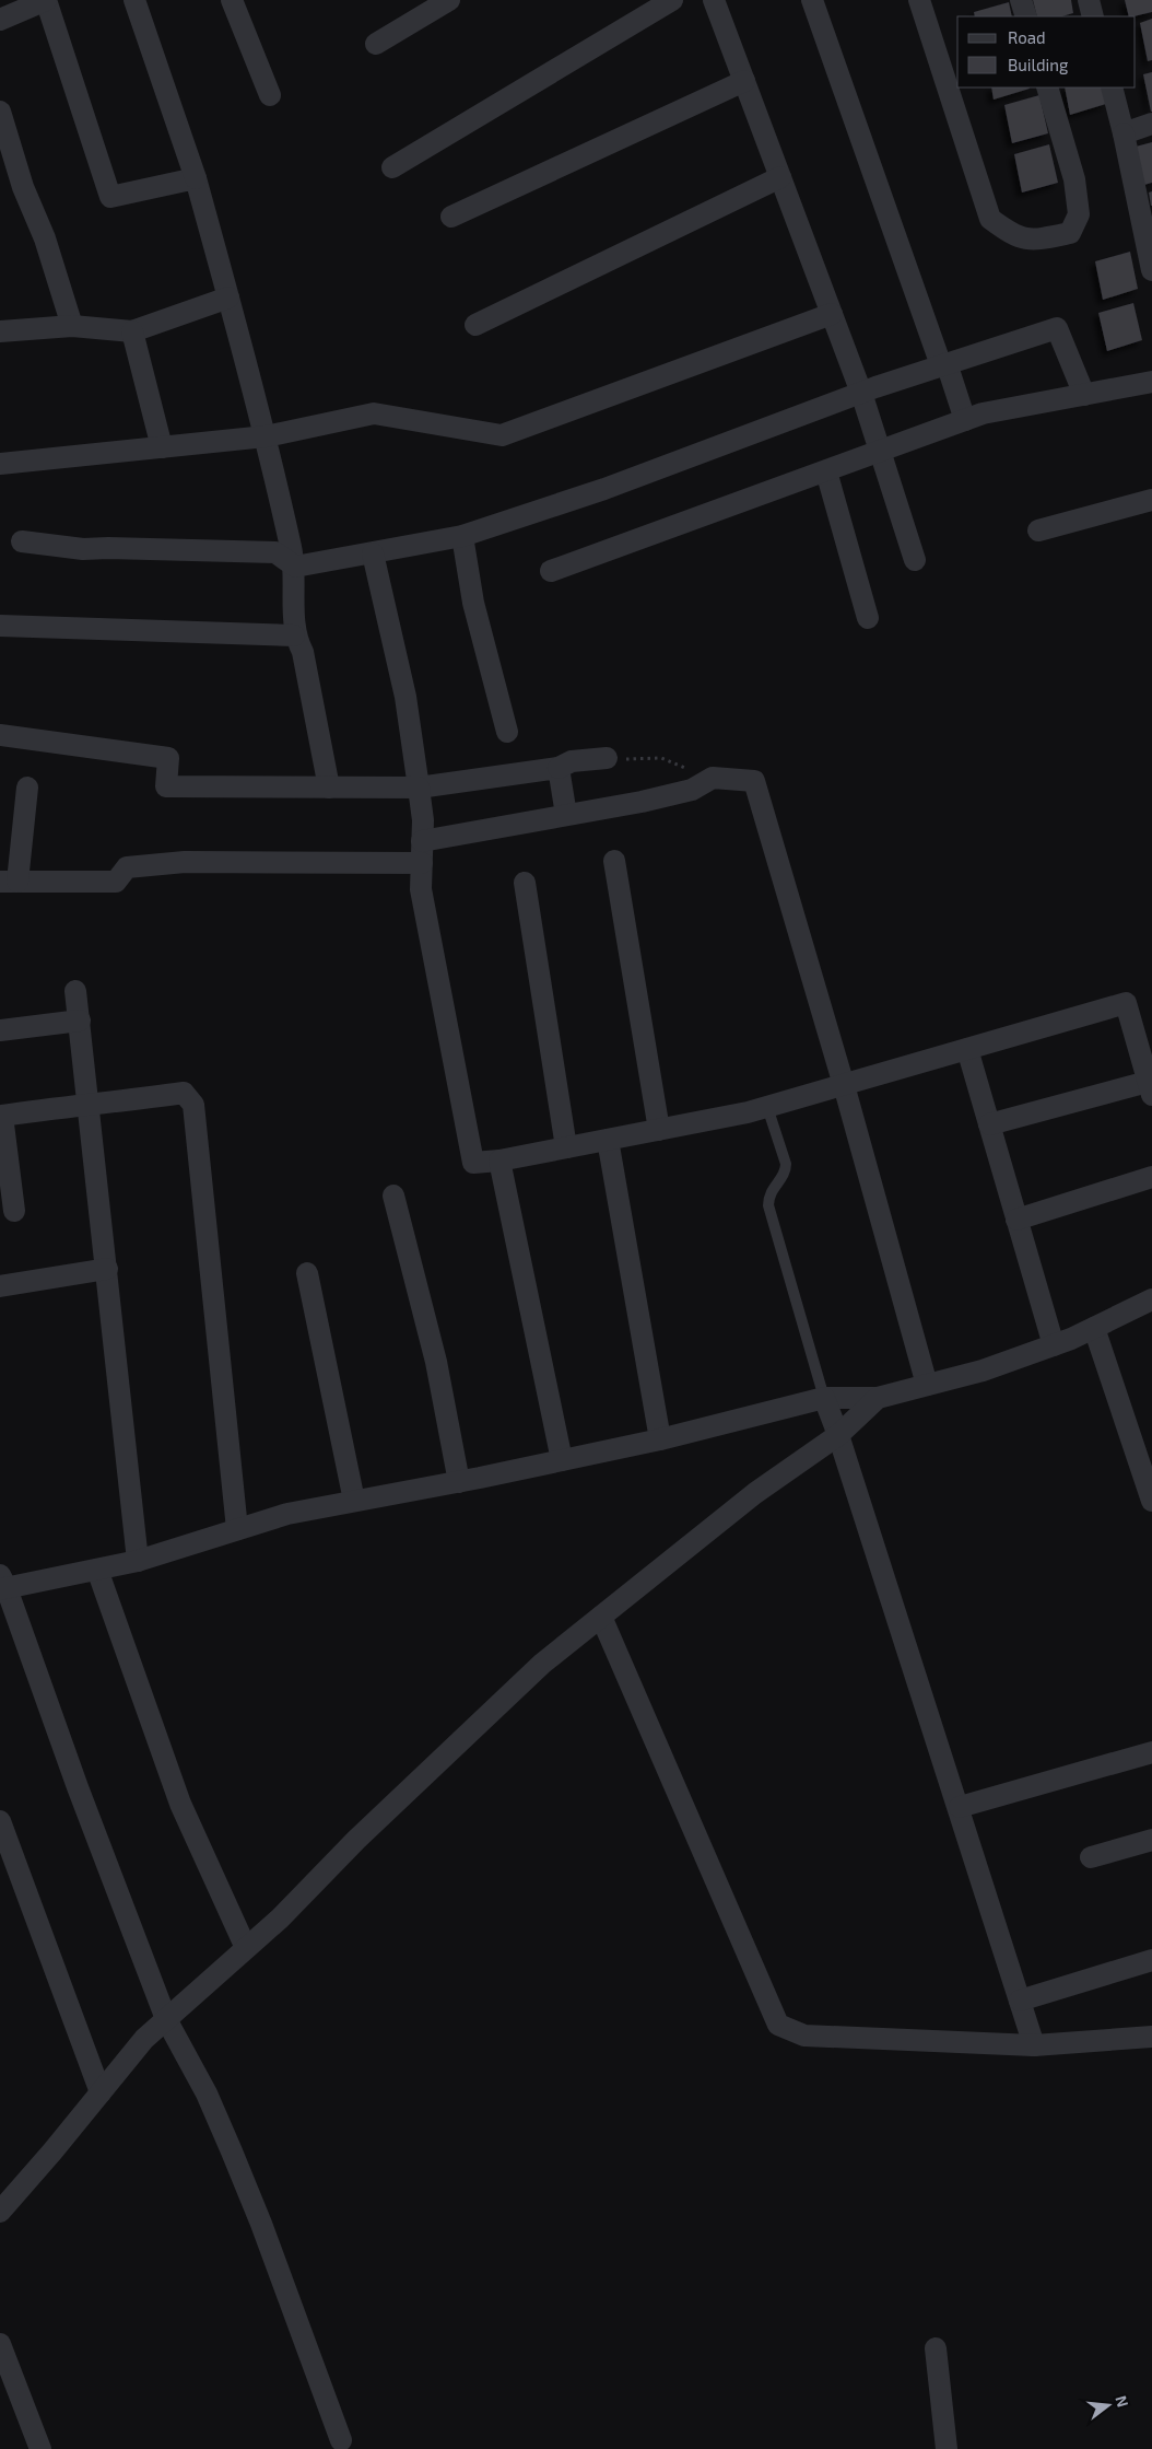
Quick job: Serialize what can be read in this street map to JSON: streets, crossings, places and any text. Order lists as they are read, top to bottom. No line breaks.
{"legend":["Road","Building"],"north":"right"}
